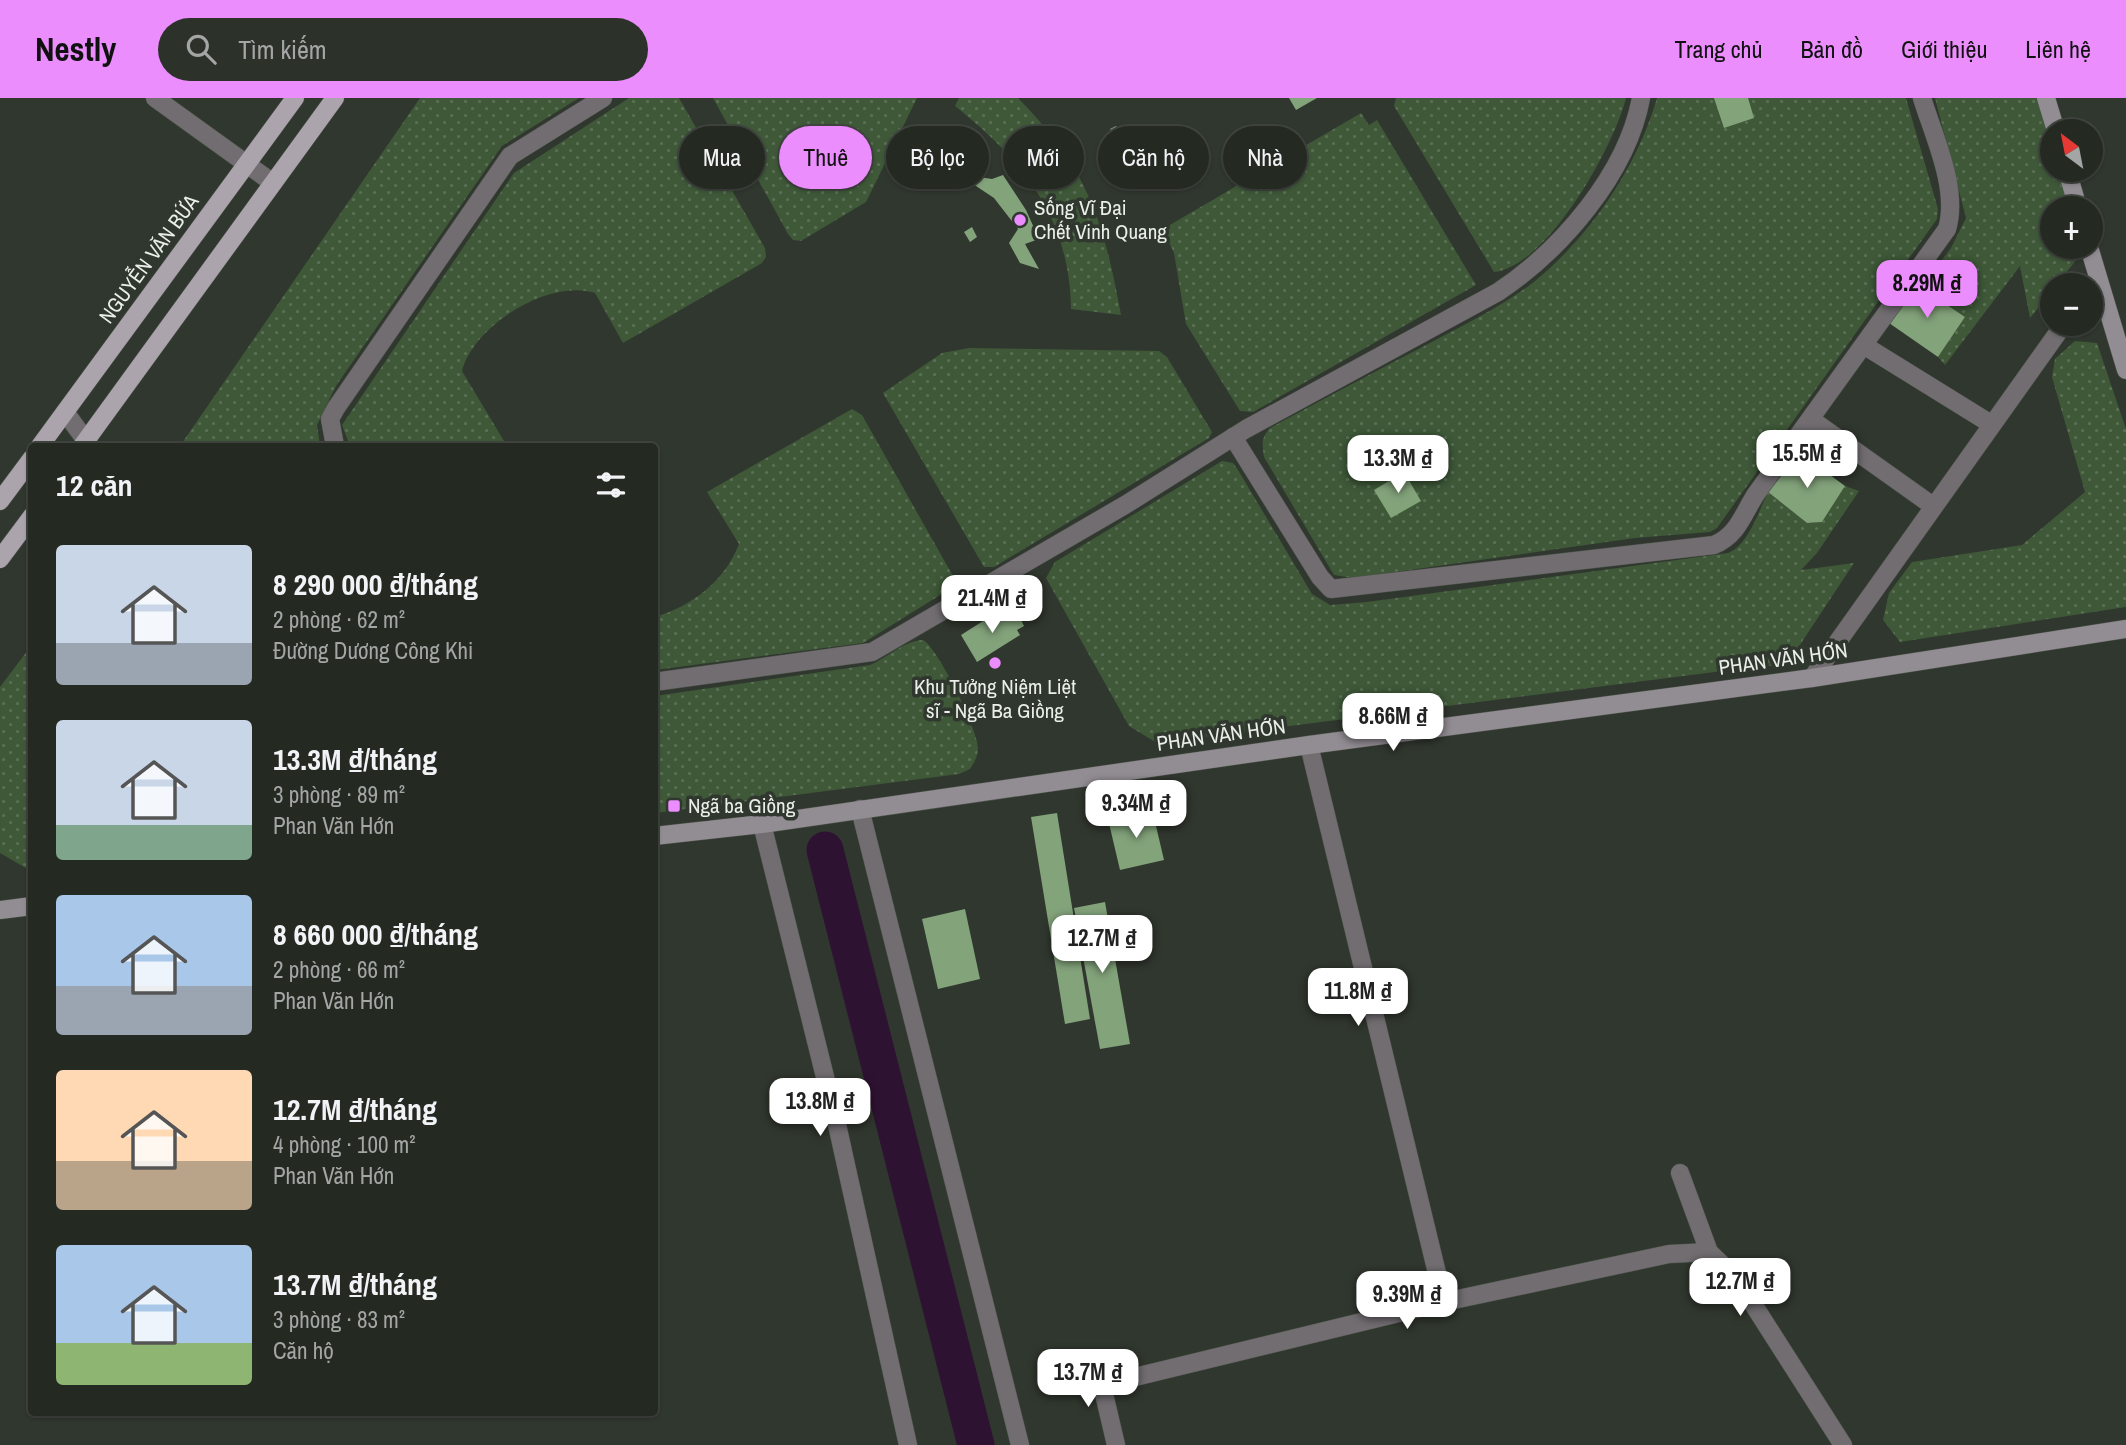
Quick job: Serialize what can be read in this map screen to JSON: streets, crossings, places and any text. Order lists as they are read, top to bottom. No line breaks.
{"streets":{"main road":["NGUYỄN VĂN BỨA","PHAN VĂN HỚN"]},"places":{"other":["Sống Vĩ Đại Chết Vinh Quang","Khu Tưởng Niệm Liệt sĩ - Ngã Ba Giồng"],"transit":["Ngã ba Giồng"]},"north":"top left","page":{"header":"Nestly","search":"Tìm kiếm","nav":["Trang chủ","Bản đồ","Giới thiệu","Liên hệ"],"map_buttons":["+","−"],"chip":["Mua","Thuê","Bộ lọc","Mới","Căn hộ","Nhà"],"price":["8.29M ₫","15.5M ₫","13.3M ₫","21.4M ₫","8.66M ₫","9.34M ₫","12.7M ₫","11.8M ₫","13.8M ₫","12.7M ₫","9.39M ₫","13.7M ₫"],"heading":"12 căn","list":[{"name":"8 290 000 ₫/tháng","note":"2 phòng · 62 m² · Đường Dương Công Khi"},{"name":"13.3M ₫/tháng","note":"3 phòng · 89 m² · Phan Văn Hớn"},{"name":"8 660 000 ₫/tháng","note":"2 phòng · 66 m² · Phan Văn Hớn"},{"name":"12.7M ₫/tháng","note":"4 phòng · 100 m² · Phan Văn Hớn"},{"name":"13.7M ₫/tháng","note":"3 phòng · 83 m² · Căn hộ"}]}}
